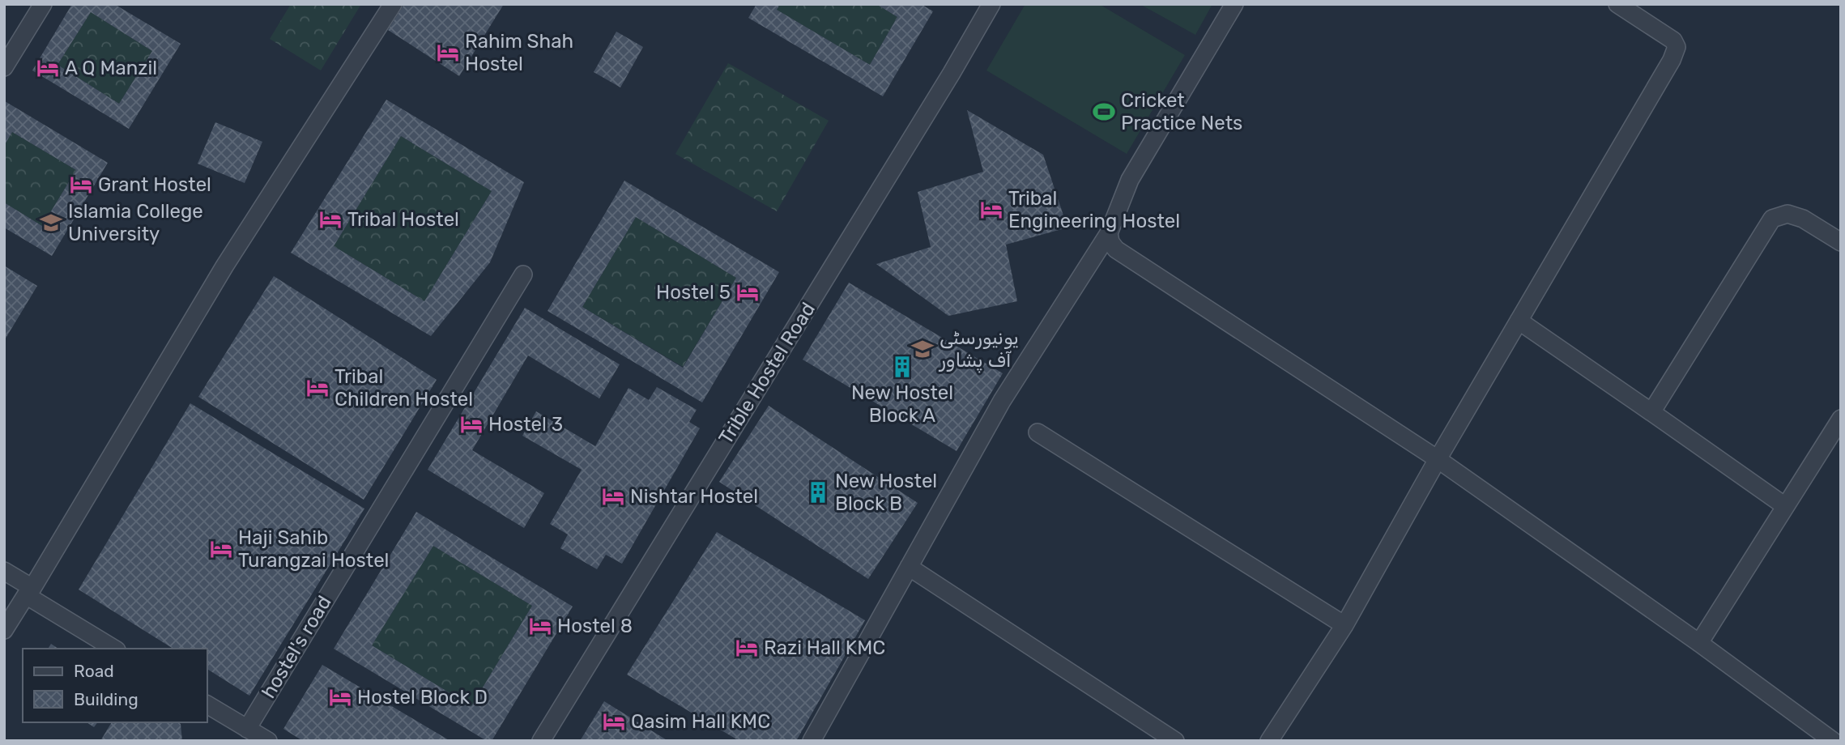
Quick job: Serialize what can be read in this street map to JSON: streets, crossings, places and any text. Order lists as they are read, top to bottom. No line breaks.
{"streets":{"street":["Trible Hostel Road","hostel's road"]},"places":{"hotel":["Rahim Shah Hostel","A Q Manzil","Grant Hostel","Tribal Engineering Hostel","Tribal Hostel","Hostel 5","Tribal Children Hostel","Hostel 3","Nishtar Hostel","Haji Sahib Turangzai Hostel","Hostel 8","Razi Hall KMC","Hostel Block D","Qasim Hall KMC"],"sports":["Cricket Practice Nets"],"school or university":["Islamia College University","یونیورسٹی آف پشاور"],"building":["New Hostel Block A","New Hostel Block B"]},"legend":["Road","Building"]}
